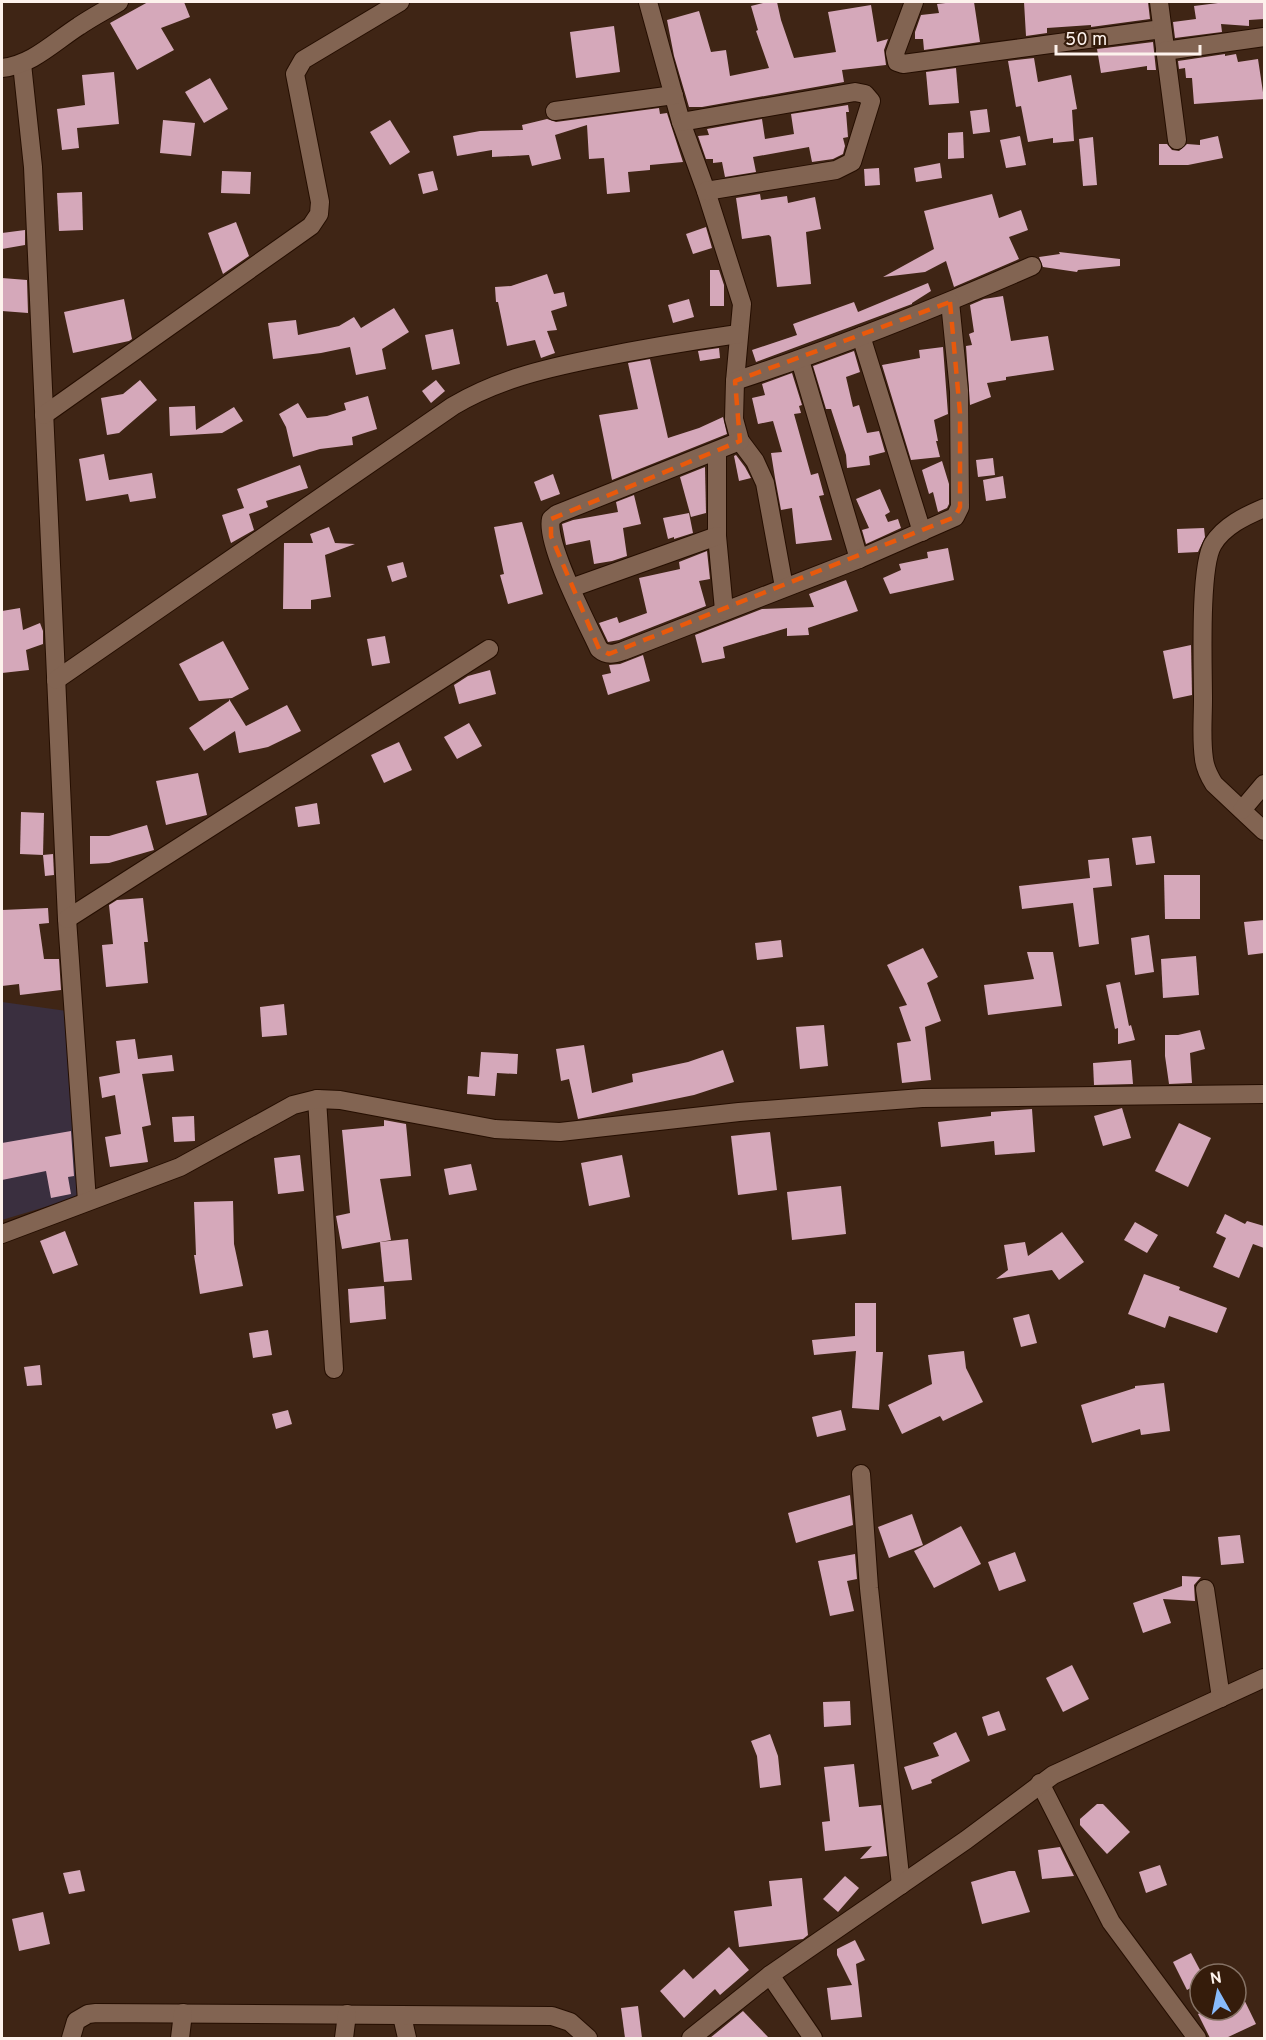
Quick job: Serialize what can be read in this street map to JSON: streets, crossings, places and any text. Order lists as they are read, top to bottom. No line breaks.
{"scale_bar":"50 m","north":"top"}
